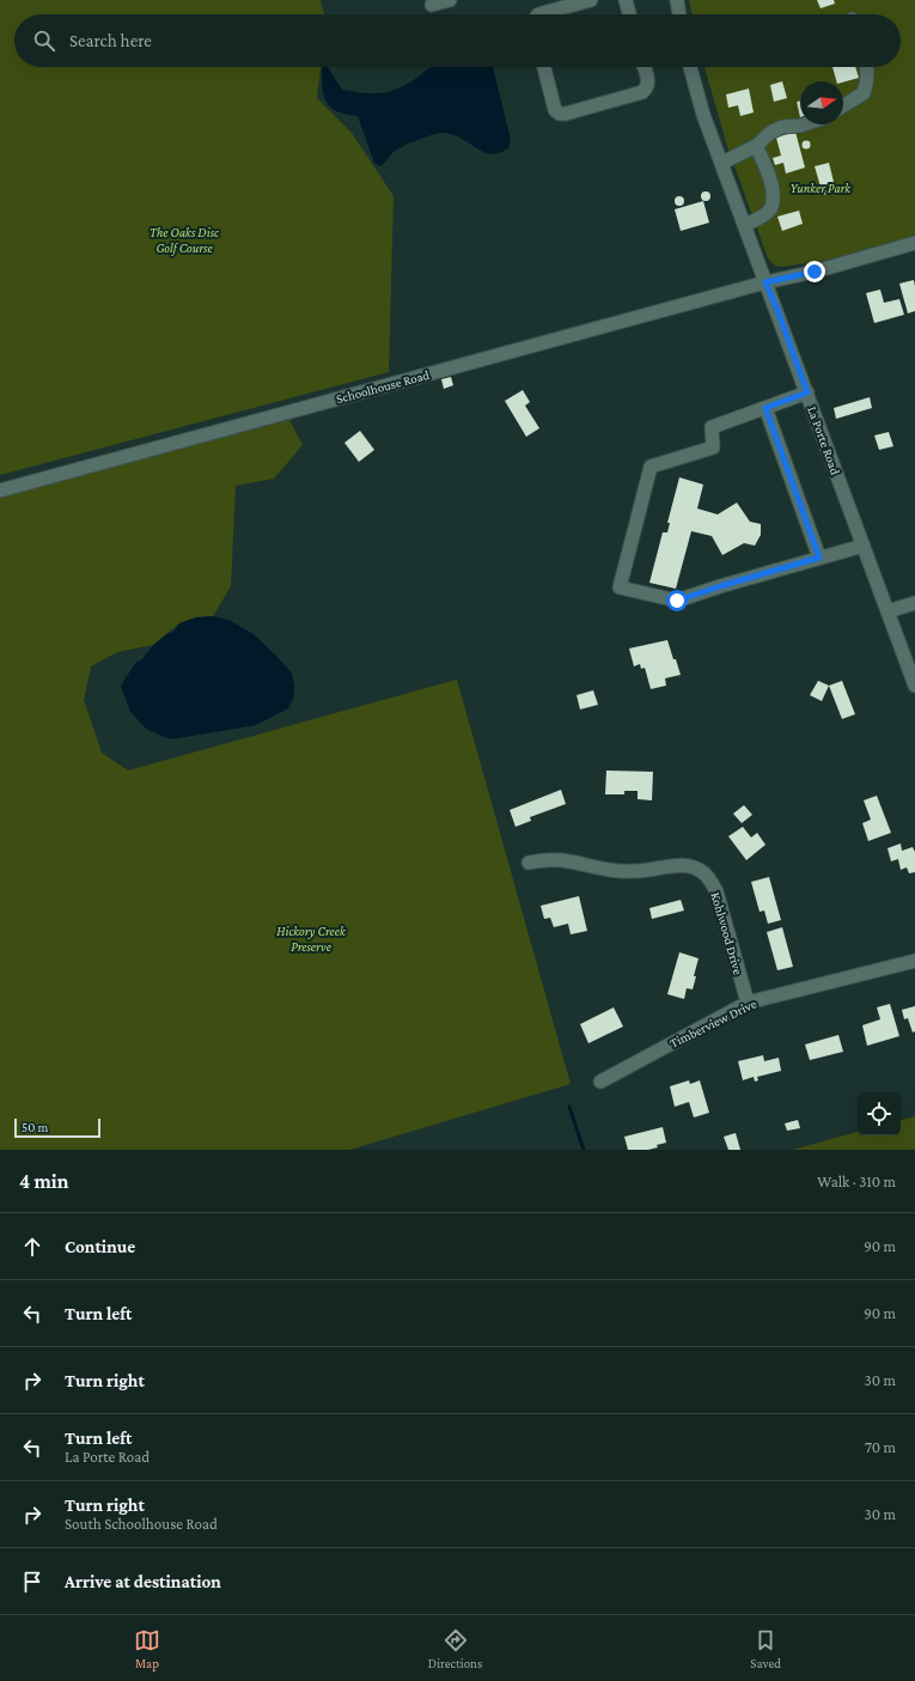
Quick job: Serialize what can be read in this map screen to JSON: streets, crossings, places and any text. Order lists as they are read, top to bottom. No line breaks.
{"streets":{"street":["Schoolhouse Road","La Porte Road","Kohlwood Drive","Timberview Drive"]},"crossings":[["Schoolhouse Road","La Porte Road"],["Kohlwood Drive","Timberview Drive"]],"parks":["Yunker Park","The Oaks Disc Golf Course","Hickory Creek Preserve"],"scale_bar":"50 m","north":"right","page":{"search":"Search here","scale":"50 m","heading":["4 min","Walk · 310 m"],"list":[["Continue","90 m"],["Turn left","90 m"],["Turn right","30 m"],["Turn left","La Porte Road","70 m"],["Turn right","South Schoolhouse Road","30 m"],"Arrive at destination"],"nav":["Map","Directions","Saved"]}}
